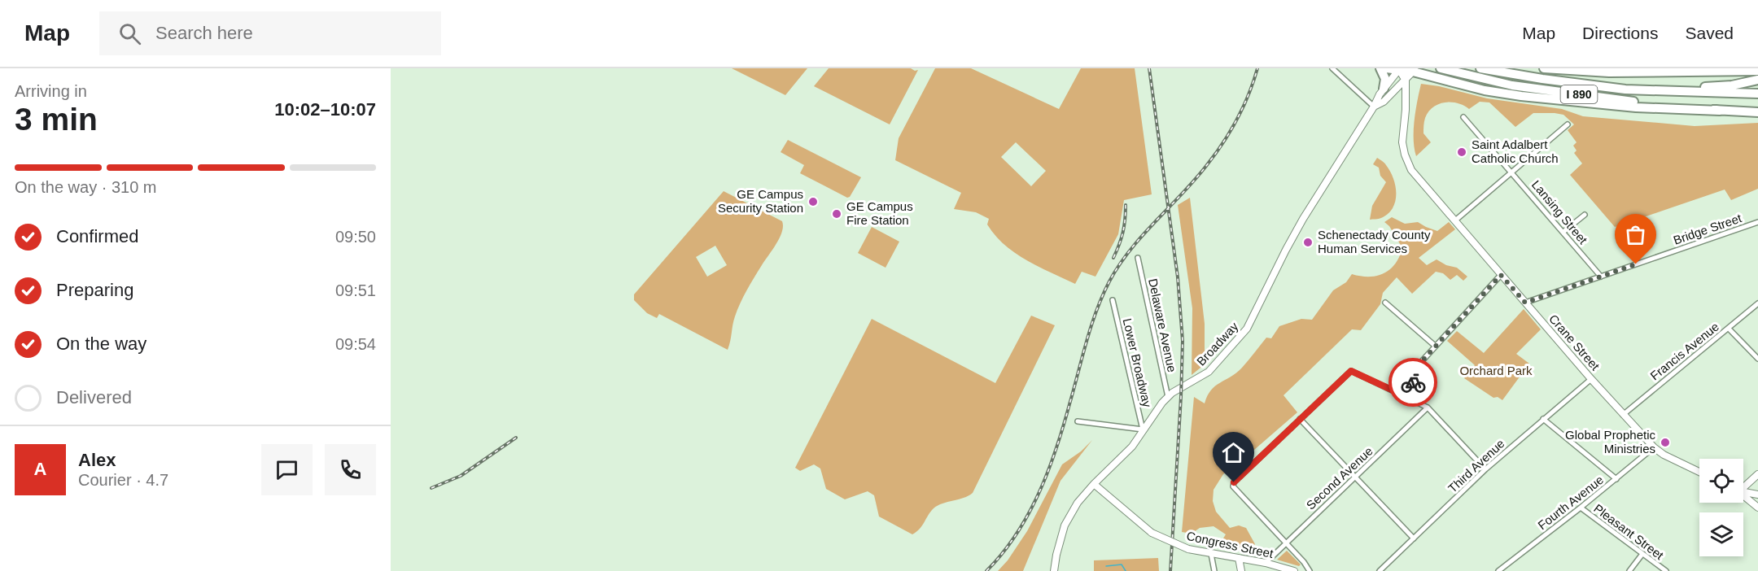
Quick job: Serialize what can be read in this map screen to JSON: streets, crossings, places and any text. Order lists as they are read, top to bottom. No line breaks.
{"streets":{"highway":["I 890"],"street":["Lansing Street","Bridge Street","Delaware Avenue","Crane Street","Broadway","Francis Avenue","Lower Broadway","Third Avenue","Second Avenue","Fourth Avenue","Pleasant Street","Congress Street"]},"crossings":[["Lansing Street","Bridge Street"],["Bridge Street","Crane Street"],["Delaware Avenue","Broadway"],["Crane Street","Broadway"],["Crane Street","Francis Avenue"],["Crane Street","Third Avenue"],["Crane Street","Fourth Avenue"],["Broadway","Lower Broadway"],["Broadway","Congress Street"],["Second Avenue","Congress Street"],["Fourth Avenue","Pleasant Street"]],"parks":["Orchard Park"],"places":["Saint Adalbert Catholic Church","GE Campus Security Station","GE Campus Fire Station","Schenectady County Human Services","Global Prophetic Ministries"],"page":{"header":"Map","search":"Search here","nav":["Map","Directions","Saved"],"heading":["3 min","Arriving in","10:02–10:07"],"panel":["Alex","Courier · 4.7"],"bar":"On the way · 310 m","list":[["Confirmed","09:50"],["Preparing","09:51"],["On the way","09:54"],"Delivered"],"round":"A"}}
